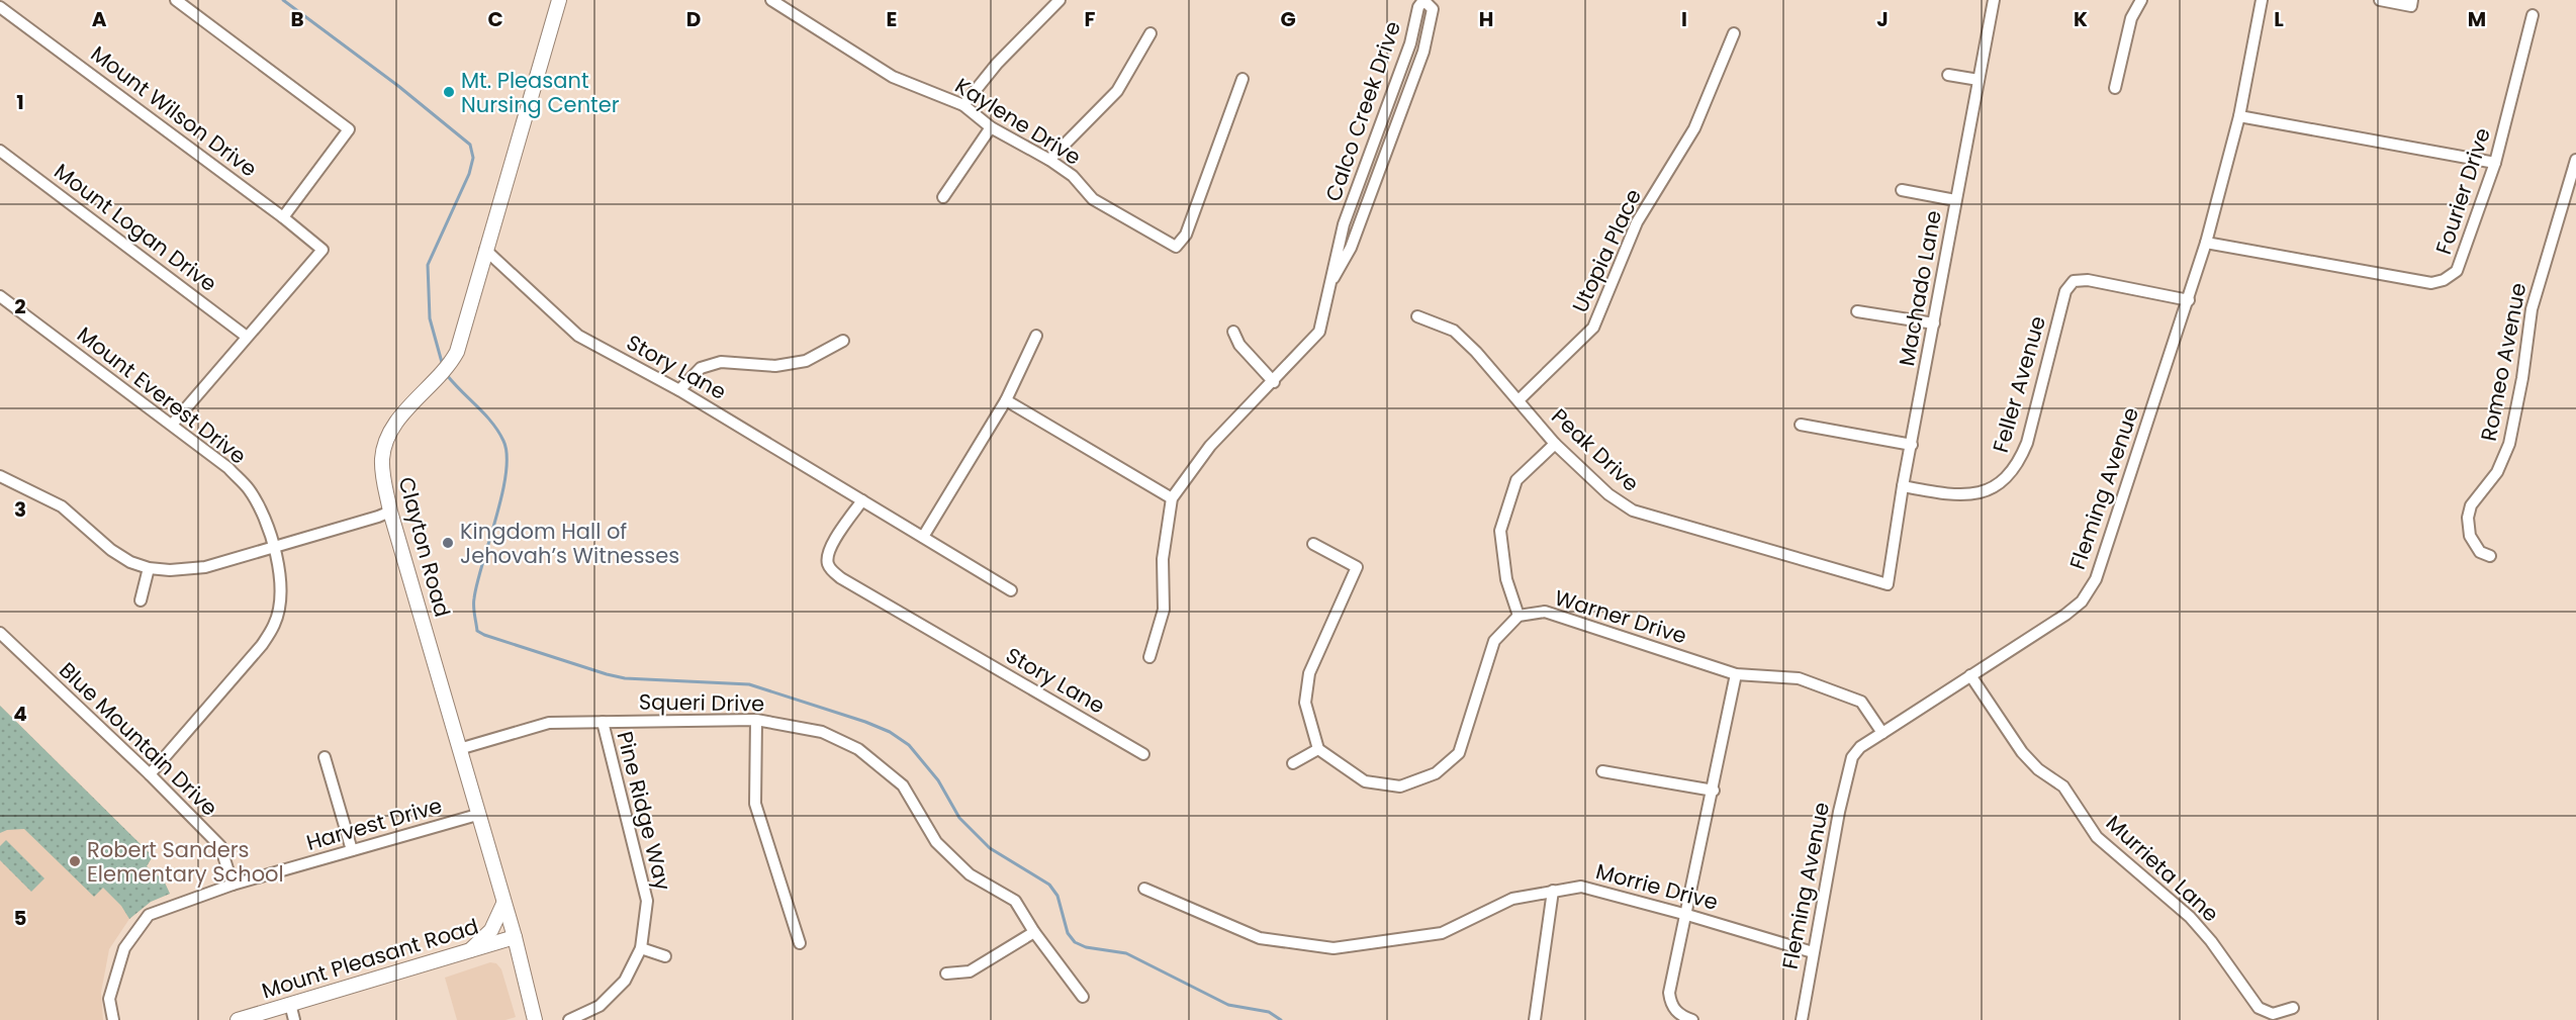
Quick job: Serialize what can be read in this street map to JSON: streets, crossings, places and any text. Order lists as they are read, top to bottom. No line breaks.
{"streets":{"street":["Mount Wilson Drive","Calco Creek Drive","Kaylene Drive","Fourier Drive","Mount Logan Drive","Utopia Place","Machado Lane","Romeo Avenue","Story Lane","Feller Avenue","Mount Everest Drive","Peak Drive","Fleming Avenue","Clayton Road","Warner Drive","Squeri Drive","Blue Mountain Drive","Pine Ridge Way","Harvest Drive","Murrieta Lane","Morrie Drive","Mount Pleasant Road"]},"crossings":[["Mount Wilson Drive","Mount Logan Drive"],["Fourier Drive","Fleming Avenue"],["Utopia Place","Peak Drive"],["Machado Lane","Feller Avenue"],["Machado Lane","Peak Drive"],["Story Lane","Clayton Road"],["Feller Avenue","Fleming Avenue"],["Mount Everest Drive","Blue Mountain Drive"],["Fleming Avenue","Warner Drive"],["Fleming Avenue","Murrieta Lane"],["Fleming Avenue","Morrie Drive"],["Clayton Road","Squeri Drive"],["Clayton Road","Harvest Drive"],["Clayton Road","Mount Pleasant Road"],["Squeri Drive","Pine Ridge Way"],["Blue Mountain Drive","Harvest Drive"]],"places":["Mt. Pleasant Nursing Center","Kingdom Hall of Jehovah’s Witnesses","Robert Sanders Elementary School"],"grid":{"columns":["A","B","C","D","E","F","G","H","I","J","K","L","M"],"rows":["1","2","3","4","5"]}}
